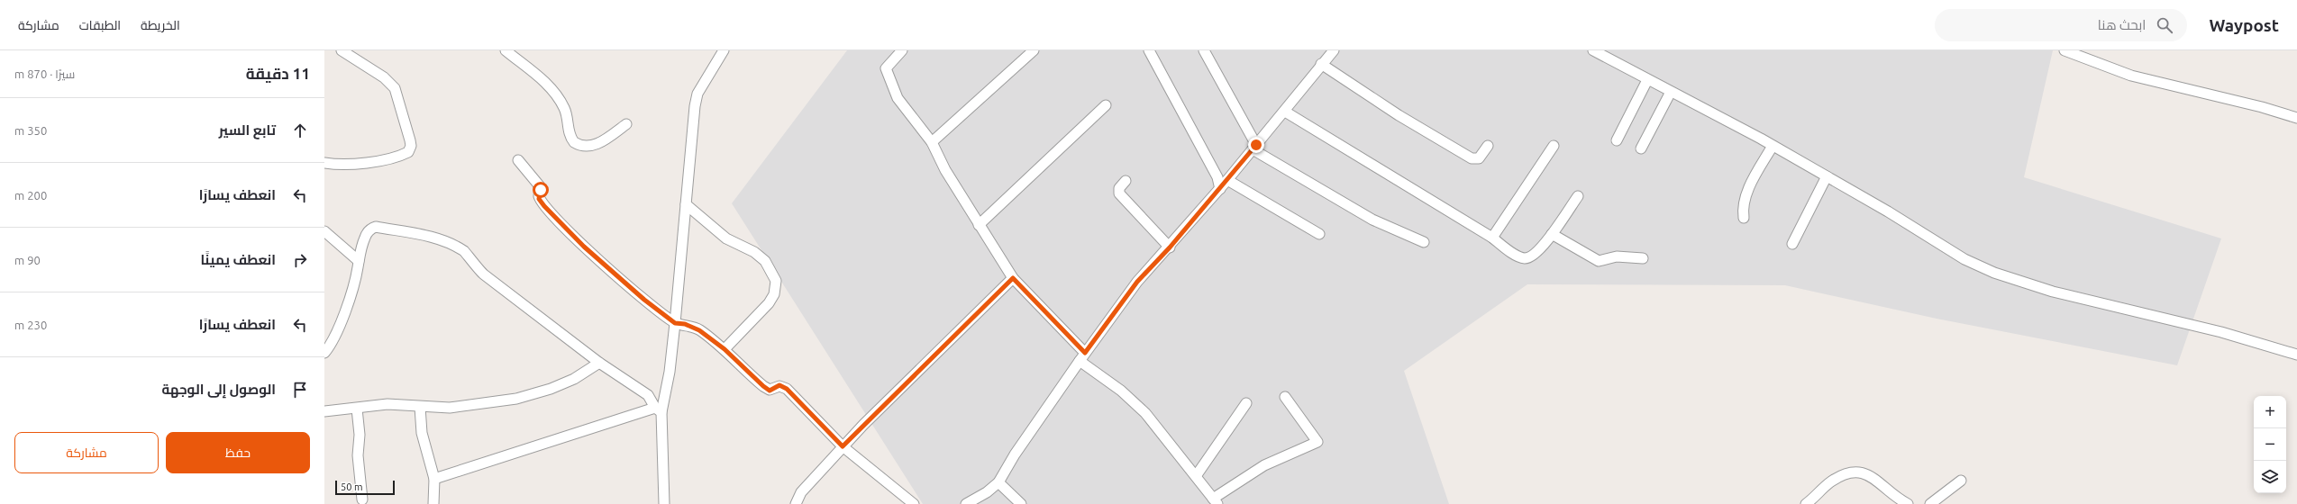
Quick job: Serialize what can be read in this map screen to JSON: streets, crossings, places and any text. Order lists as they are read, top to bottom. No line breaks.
{"scale_bar":"50 m","page":{"header":"Waypost","search":"ابحث هنا","nav":["الخريطة","الطبقات","مشاركة"],"heading":["11 دقيقة","سيرًا · 870 m"],"list":[["تابع السير","350 m"],["انعطف يسارًا","200 m"],["انعطف يمينًا","90 m"],["انعطف يسارًا","230 m"],"الوصول إلى الوجهة"],"map_buttons":["+","−"],"buttons":["حفظ","مشاركة"],"scale":"50 m"}}
